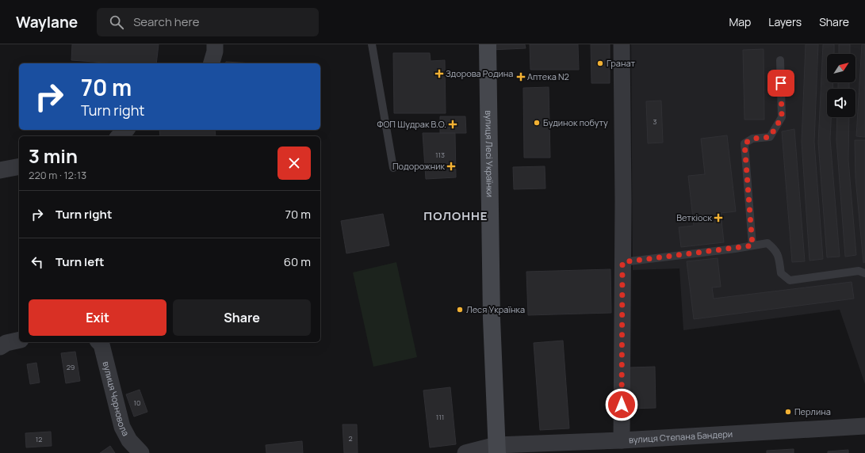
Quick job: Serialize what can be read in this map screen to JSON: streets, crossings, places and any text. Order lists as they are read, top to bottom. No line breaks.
{"streets":{"main road":["вулиця Лесі Українки"],"street":["вулиця Чорновола","вулиця Степана Бандери"]},"crossings":[["вулиця Лесі Українки","вулиця Степана Бандери"]],"districts":["ПОЛОННЕ"],"places":{"other":["Гранат","Будинок побуту","Леся Українка","Перлина"],"health":["Здорова Родина","Аптека N2","ФОП Шудрак В.О.","Подорожник","Веткіоск"]},"house_numbers":["3","113","29","10","111","2","12"],"north":"top right","page":{"header":"Waylane","search":"Search here","nav":["Map","Layers","Share"],"turn":["70 m","Turn right"],"heading":["3 min","220 m · 12:13"],"list":[{"name":"Turn right","value":"70 m"},{"name":"Turn left","value":"60 m"}],"buttons":["Exit","Share"]}}
